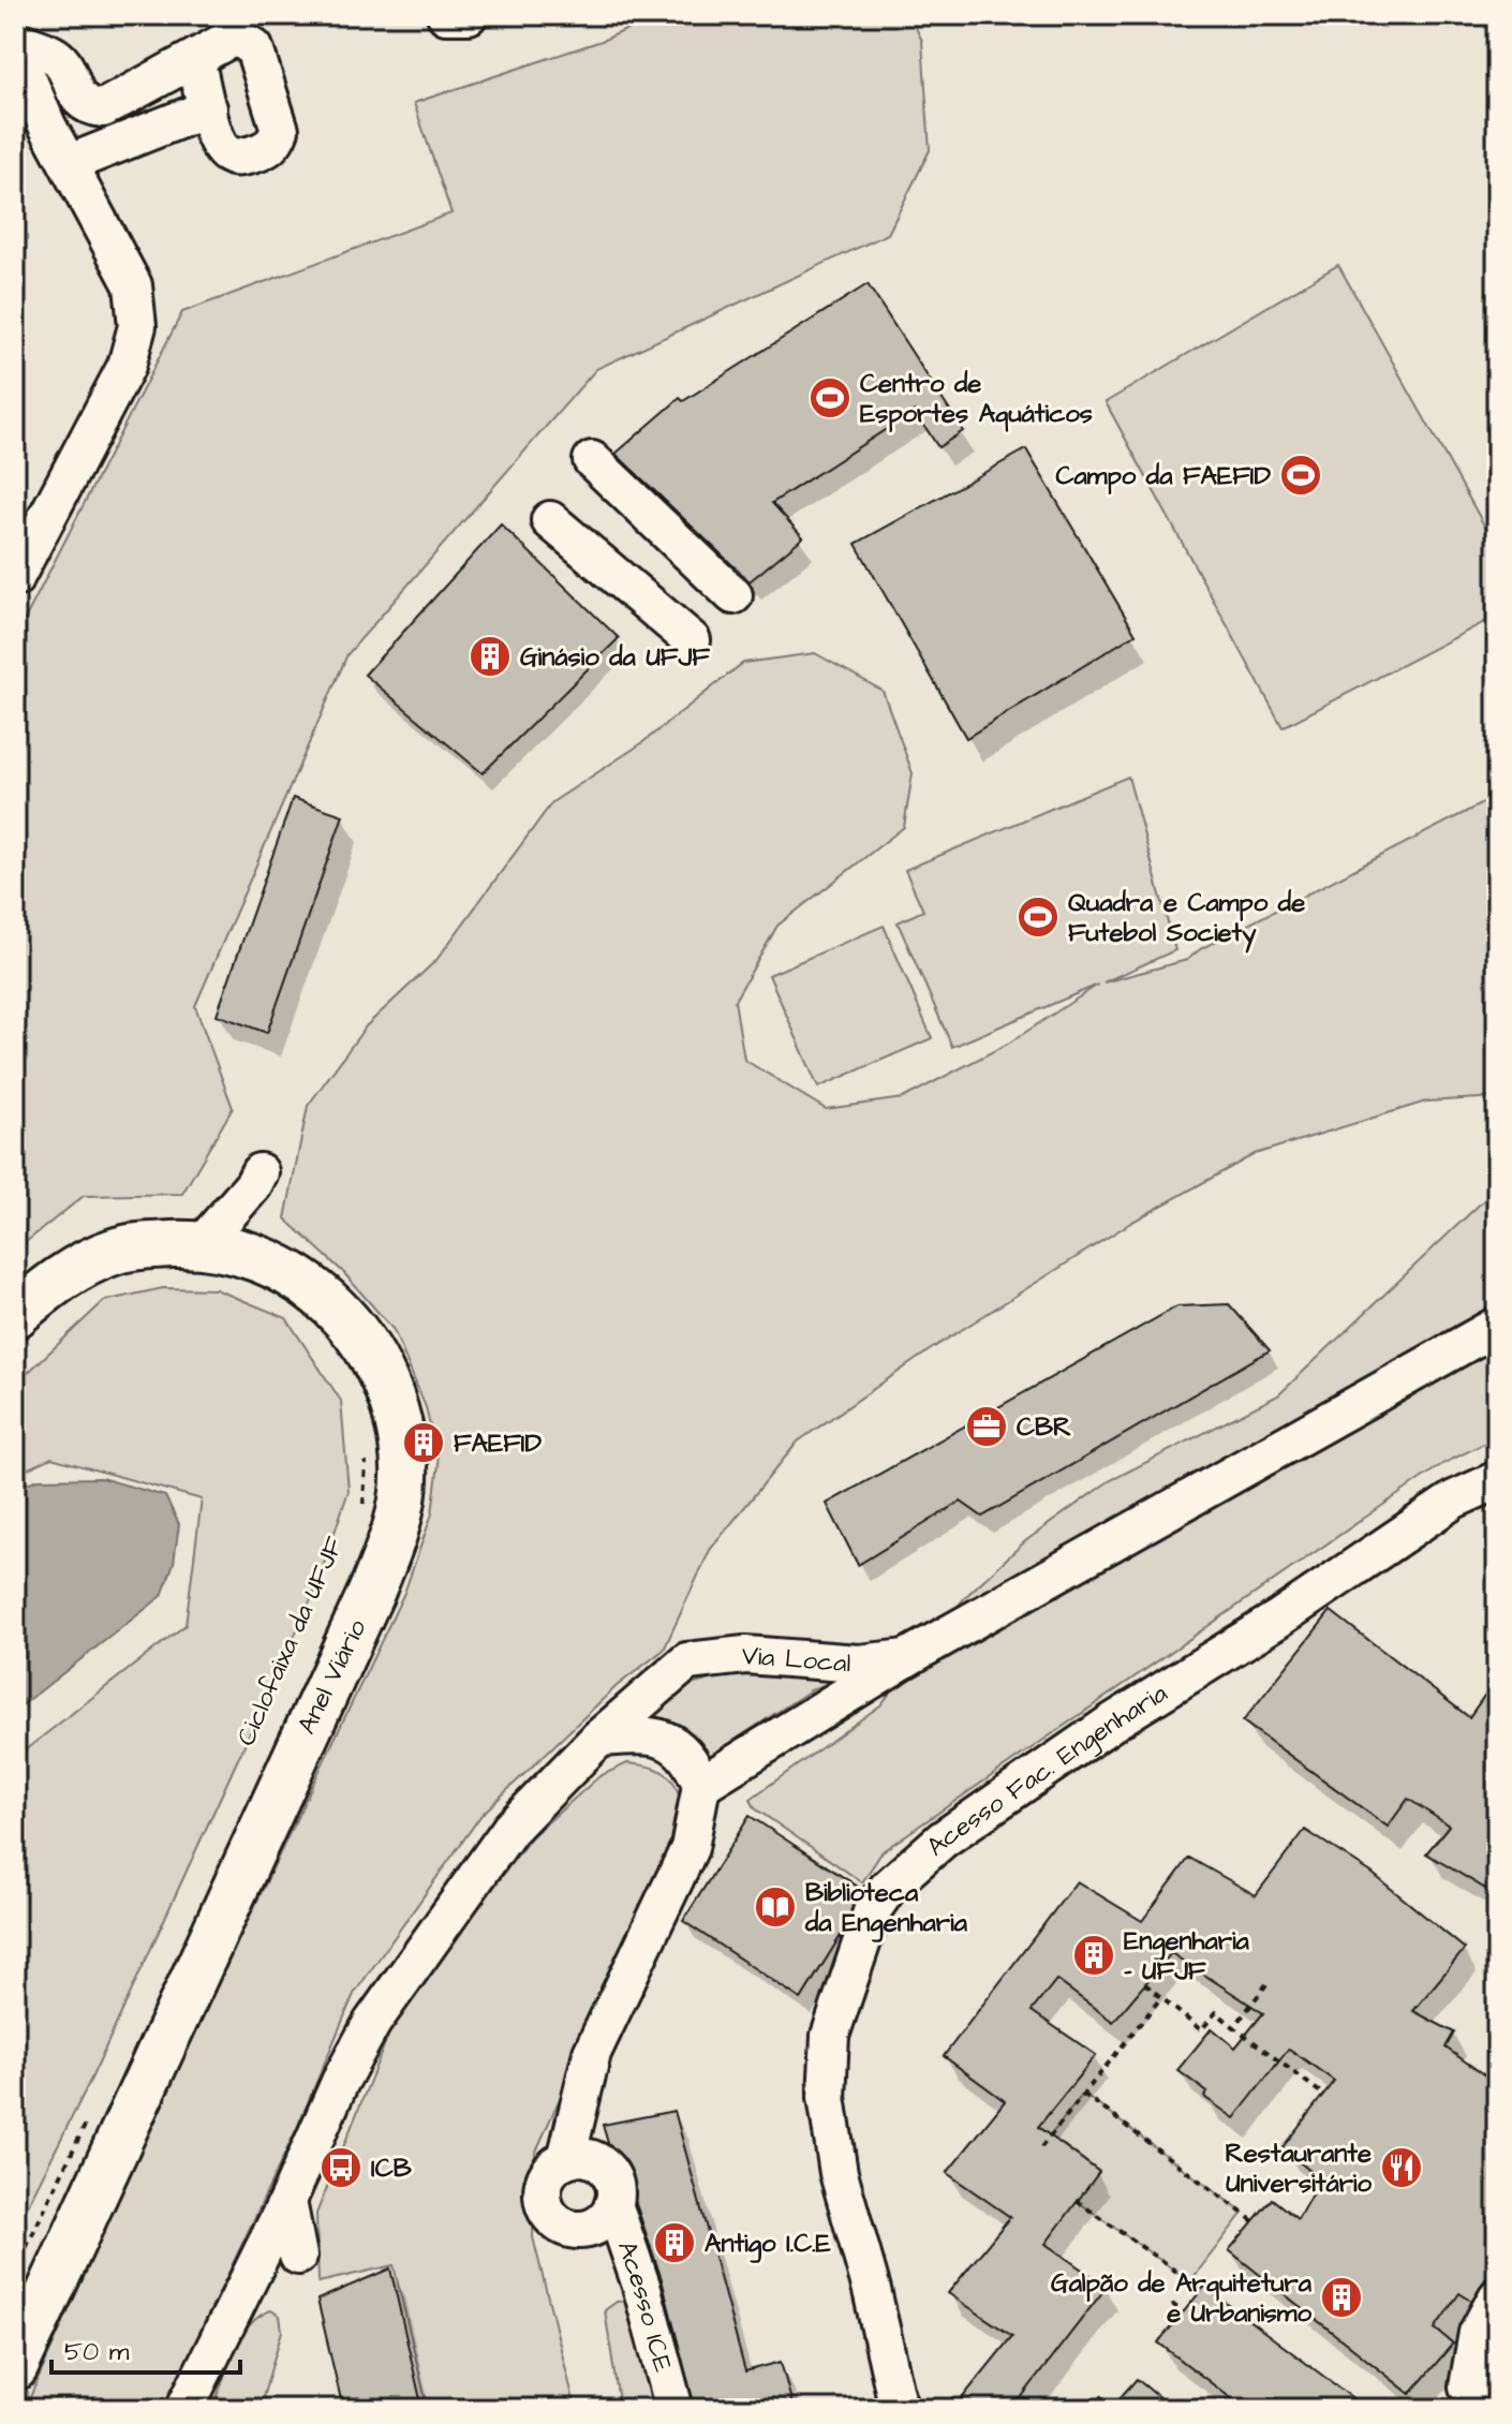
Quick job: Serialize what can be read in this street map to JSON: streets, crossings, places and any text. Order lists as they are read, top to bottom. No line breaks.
{"streets":{"main road":["Anel Viário"],"lane":["Via Local","Acesso Fac. Engenharia","Acesso ICE"],"path":["Ciclofaixa da UFJF"]},"places":{"sports":["Centro de Esportes Aquáticos","Campo da FAEFID","Quadra e Campo de Futebol Society"],"building":["Ginásio da UFJF","FAEFID","Engenharia - UFJF","Antigo I.C.E","Galpão de Arquitetura e Urbanismo"],"office":["CBR"],"library":["Biblioteca da Engenharia"],"bus stop":["ICB"],"restaurant":["Restaurante Universitário"]},"scale_bar":"50 m"}
